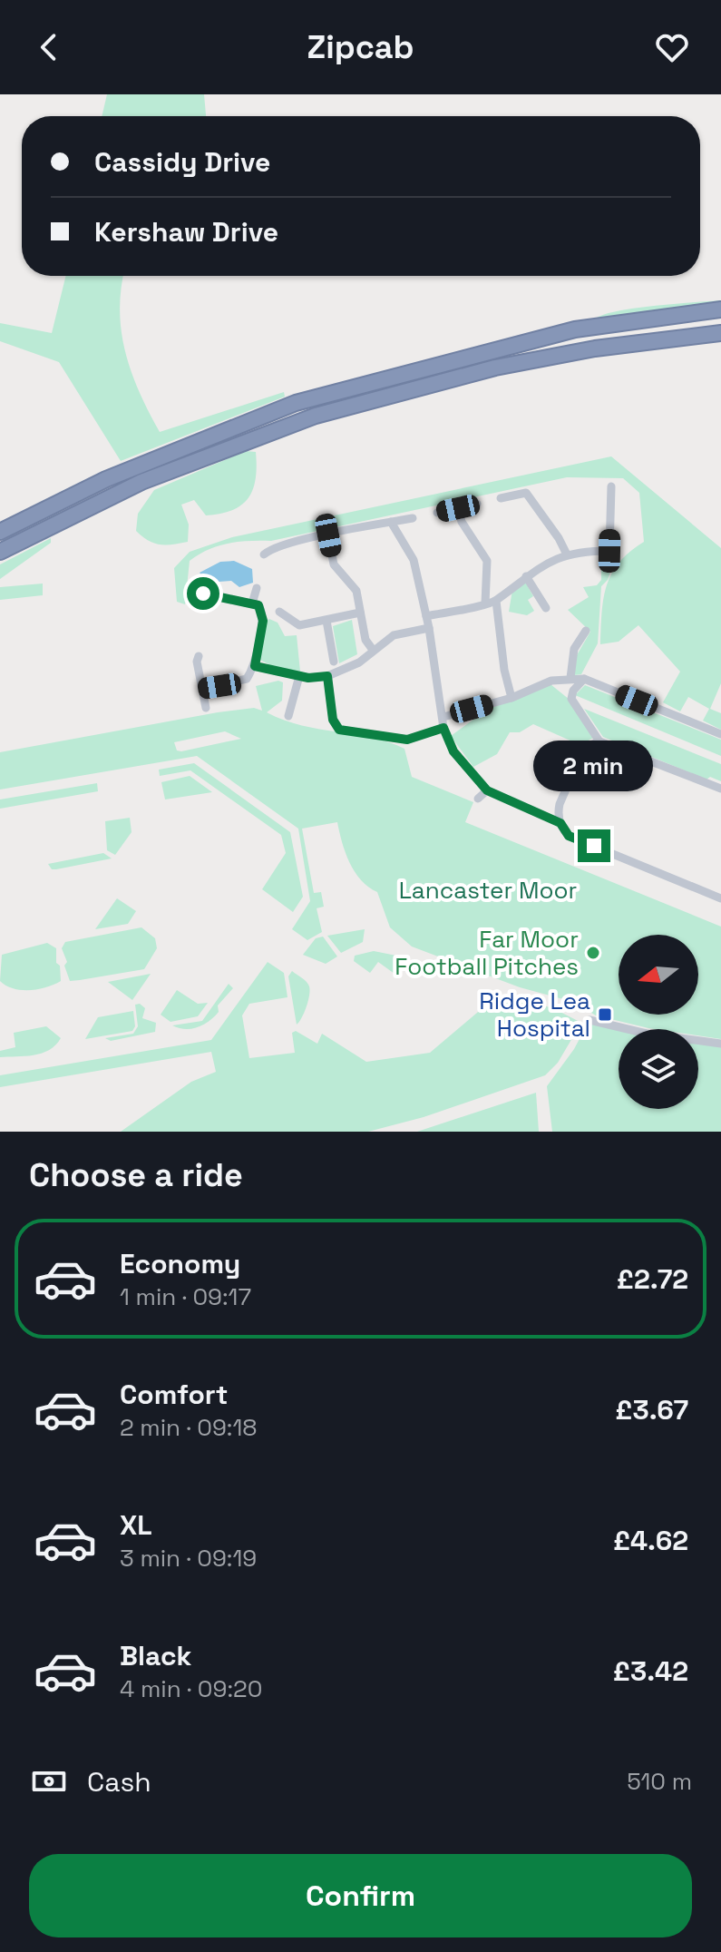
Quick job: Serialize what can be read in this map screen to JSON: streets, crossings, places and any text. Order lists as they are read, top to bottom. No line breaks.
{"parks":["Lancaster Moor"],"places":{"other":["Far Moor Football Pitches"],"transit":["Ridge Lea Hospital"]},"north":"left","page":{"header":"Zipcab","banner":["Cassidy Drive","Kershaw Drive"],"bubble":"2 min","heading":"Choose a ride","list":[{"name":"Economy","note":"1 min · 09:17","value":"£2.72"},{"name":"Comfort","note":"2 min · 09:18","value":"£3.67"},{"name":"XL","note":"3 min · 09:19","value":"£4.62"},{"name":"Black","note":"4 min · 09:20","value":"£3.42"}],"pay":["Cash","510 m"],"buttons":"Confirm"}}
